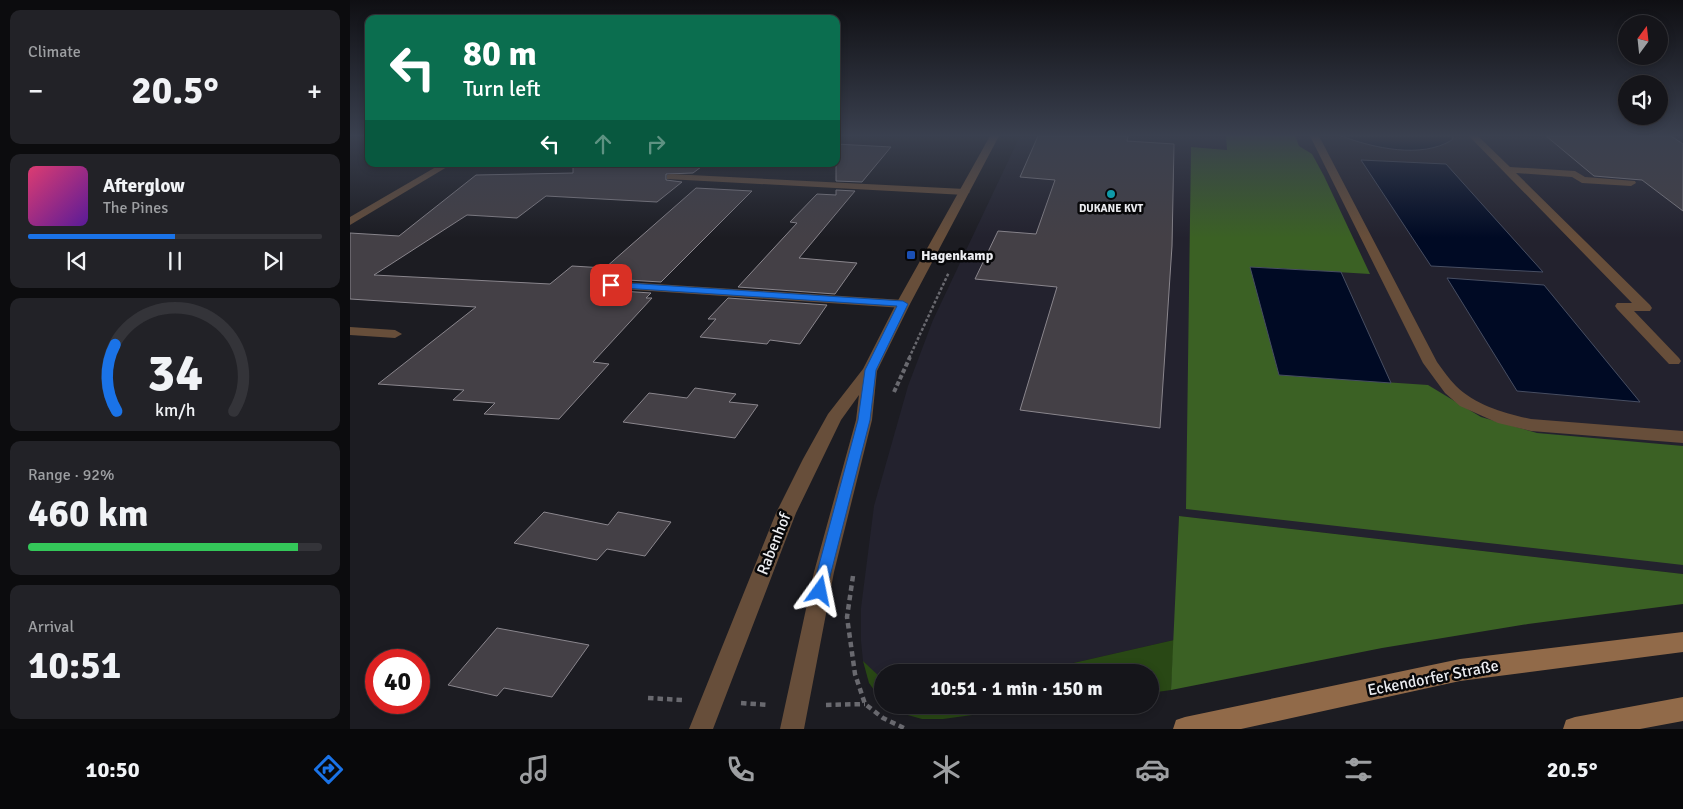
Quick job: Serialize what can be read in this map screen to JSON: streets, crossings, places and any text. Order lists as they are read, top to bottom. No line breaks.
{"streets":{"main road":["Eckendorfer Straße"],"street":["Rabenhof"]},"places":{"other":["DUKANE KVT"],"transit":["Hagenkamp"]},"north":"top","page":{"tile":["Climate",["Range · 92%","460 km"],["Arrival","10:51"]],"turn":["80 m","Turn left"],"heat":["−","20.5°","+"],"song":["Afterglow","The Pines"],"limit":"40","trip":"10:51 · 1 min · 150 m","tabs":["10:50","20.5°"],"gauge":["34","km/h"]}}
